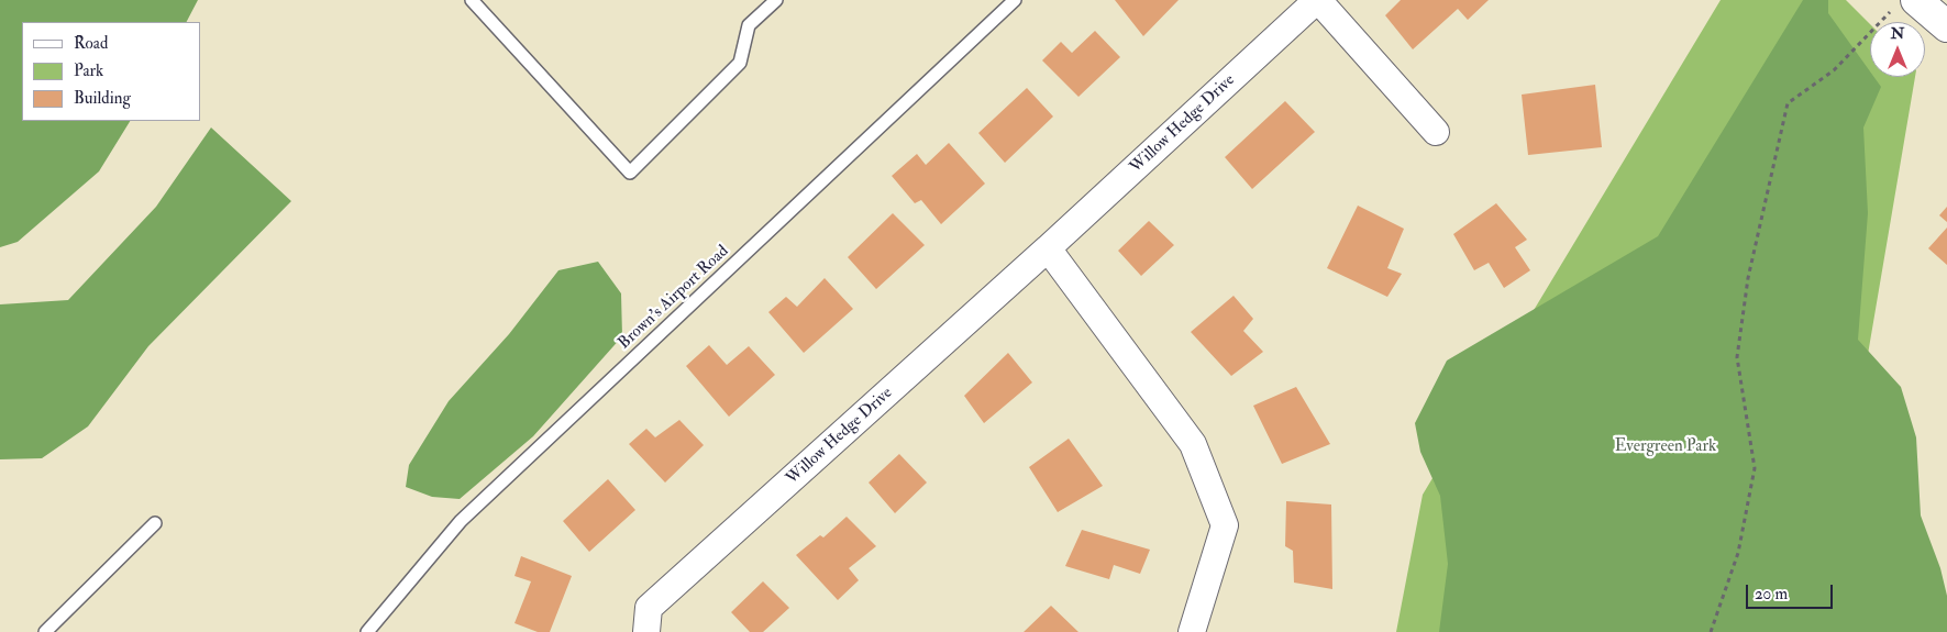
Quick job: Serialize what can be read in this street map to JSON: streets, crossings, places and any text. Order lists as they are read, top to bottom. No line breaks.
{"streets":{"street":["Willow Hedge Drive"],"lane":["Brown's Airport Road"]},"parks":["Evergreen Park"],"legend":["Road","Park","Building"],"scale_bar":"20 m","north":"top"}
